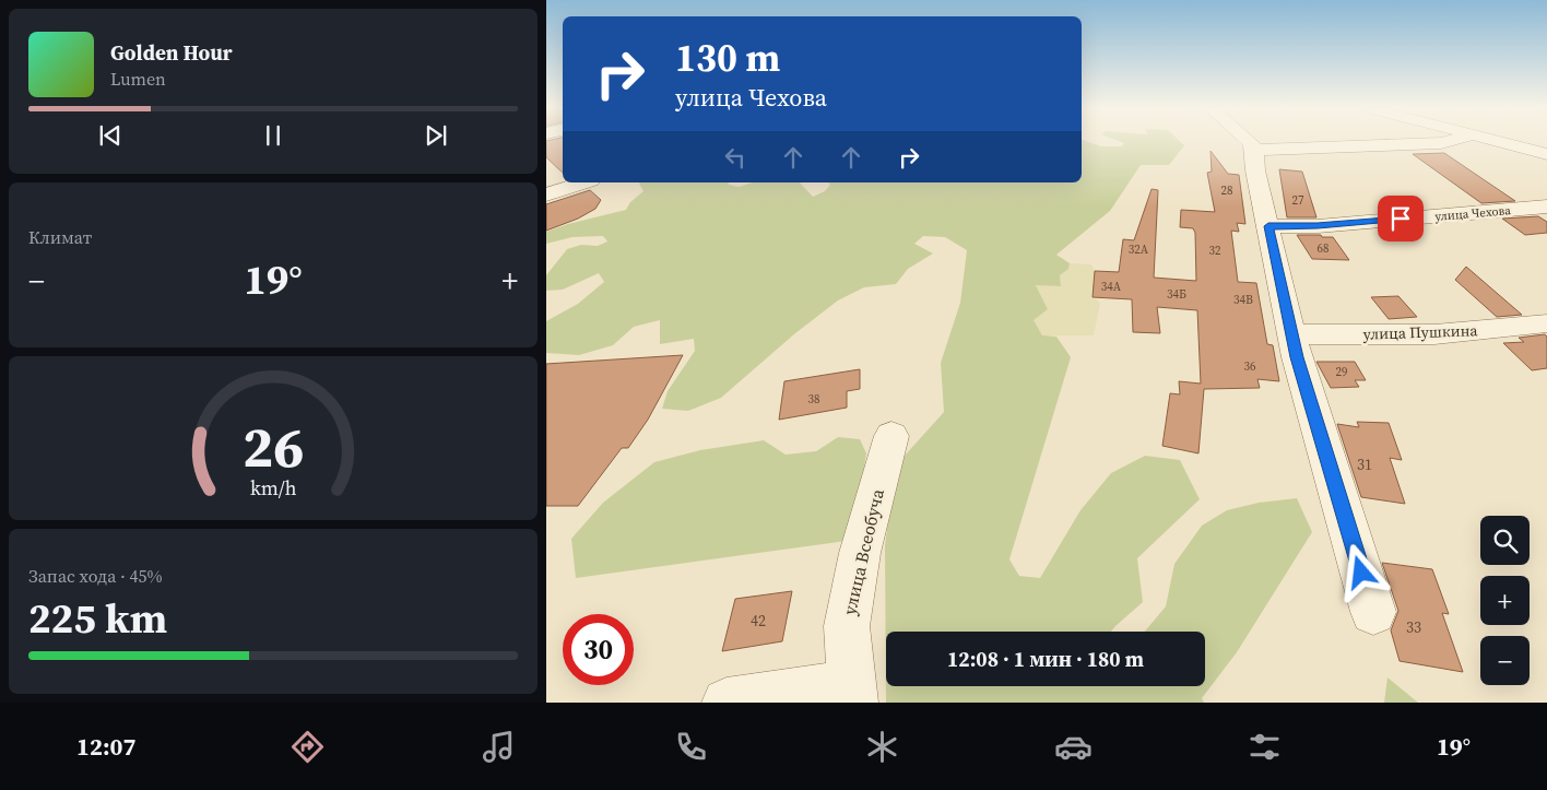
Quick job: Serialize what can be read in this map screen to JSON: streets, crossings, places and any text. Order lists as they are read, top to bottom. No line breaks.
{"streets":{"street":["улица Чехова","улица Пушкина","улица Всеобуча"]},"house_numbers":["28","27","68","32А","32","34А","34Б","34В","36","29","38","31","42","33"],"page":{"turn":["130 m","улица Чехова"],"song":["Golden Hour","Lumen"],"tile":["Климат",["Запас хода · 45%","225 km"]],"heat":["−","19°","+"],"map_buttons":["+","−"],"limit":"30","trip":"12:08 · 1 мин · 180 m","tabs":["12:07","19°"],"gauge":["26","km/h"]}}
